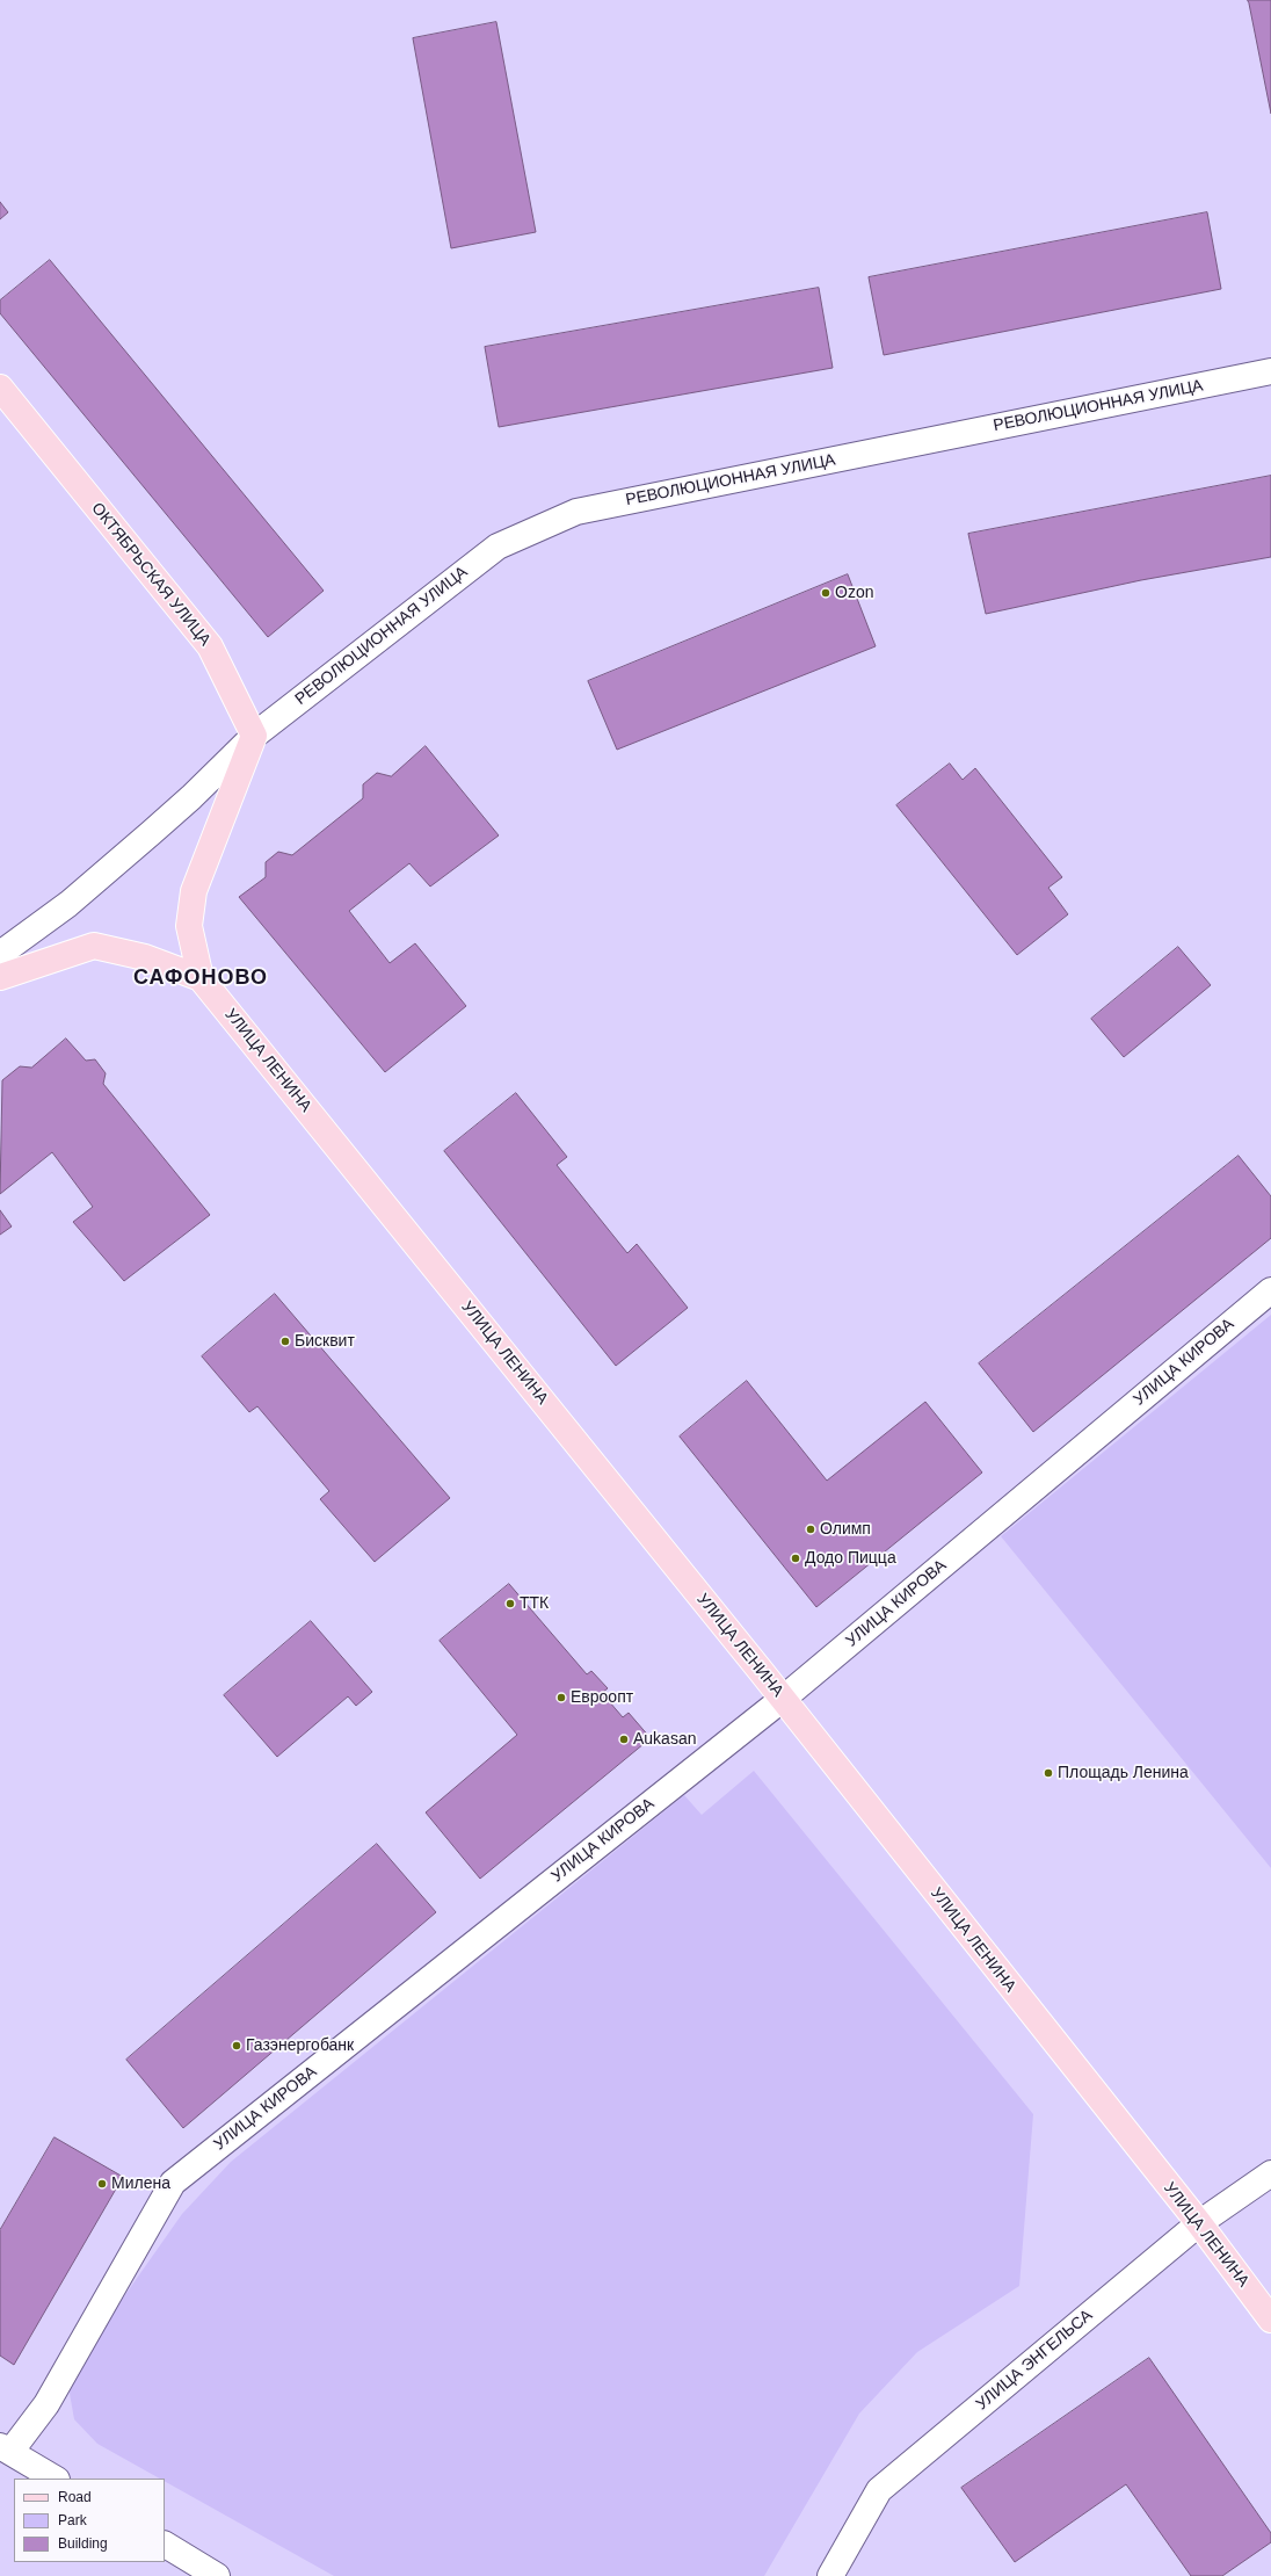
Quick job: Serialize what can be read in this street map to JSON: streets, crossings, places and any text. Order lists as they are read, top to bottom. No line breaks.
{"streets":{"main road":["ОКТЯБРЬСКАЯ УЛИЦА","УЛИЦА ЛЕНИНА"],"street":["РЕВОЛЮЦИОННАЯ УЛИЦА","УЛИЦА КИРОВА","УЛИЦА ЭНГЕЛЬСА"]},"crossings":[["РЕВОЛЮЦИОННАЯ УЛИЦА","ОКТЯБРЬСКАЯ УЛИЦА"],["УЛИЦА ЛЕНИНА","УЛИЦА КИРОВА"],["УЛИЦА ЛЕНИНА","УЛИЦА ЭНГЕЛЬСА"]],"districts":["САФОНОВО"],"places":["Ozon","Бисквит","Олимп","Додо Пицца","ТТК","Евроопт","Aukasan","Площадь Ленина","Газэнергобанк","Милена"],"legend":["Road","Park","Building"]}
